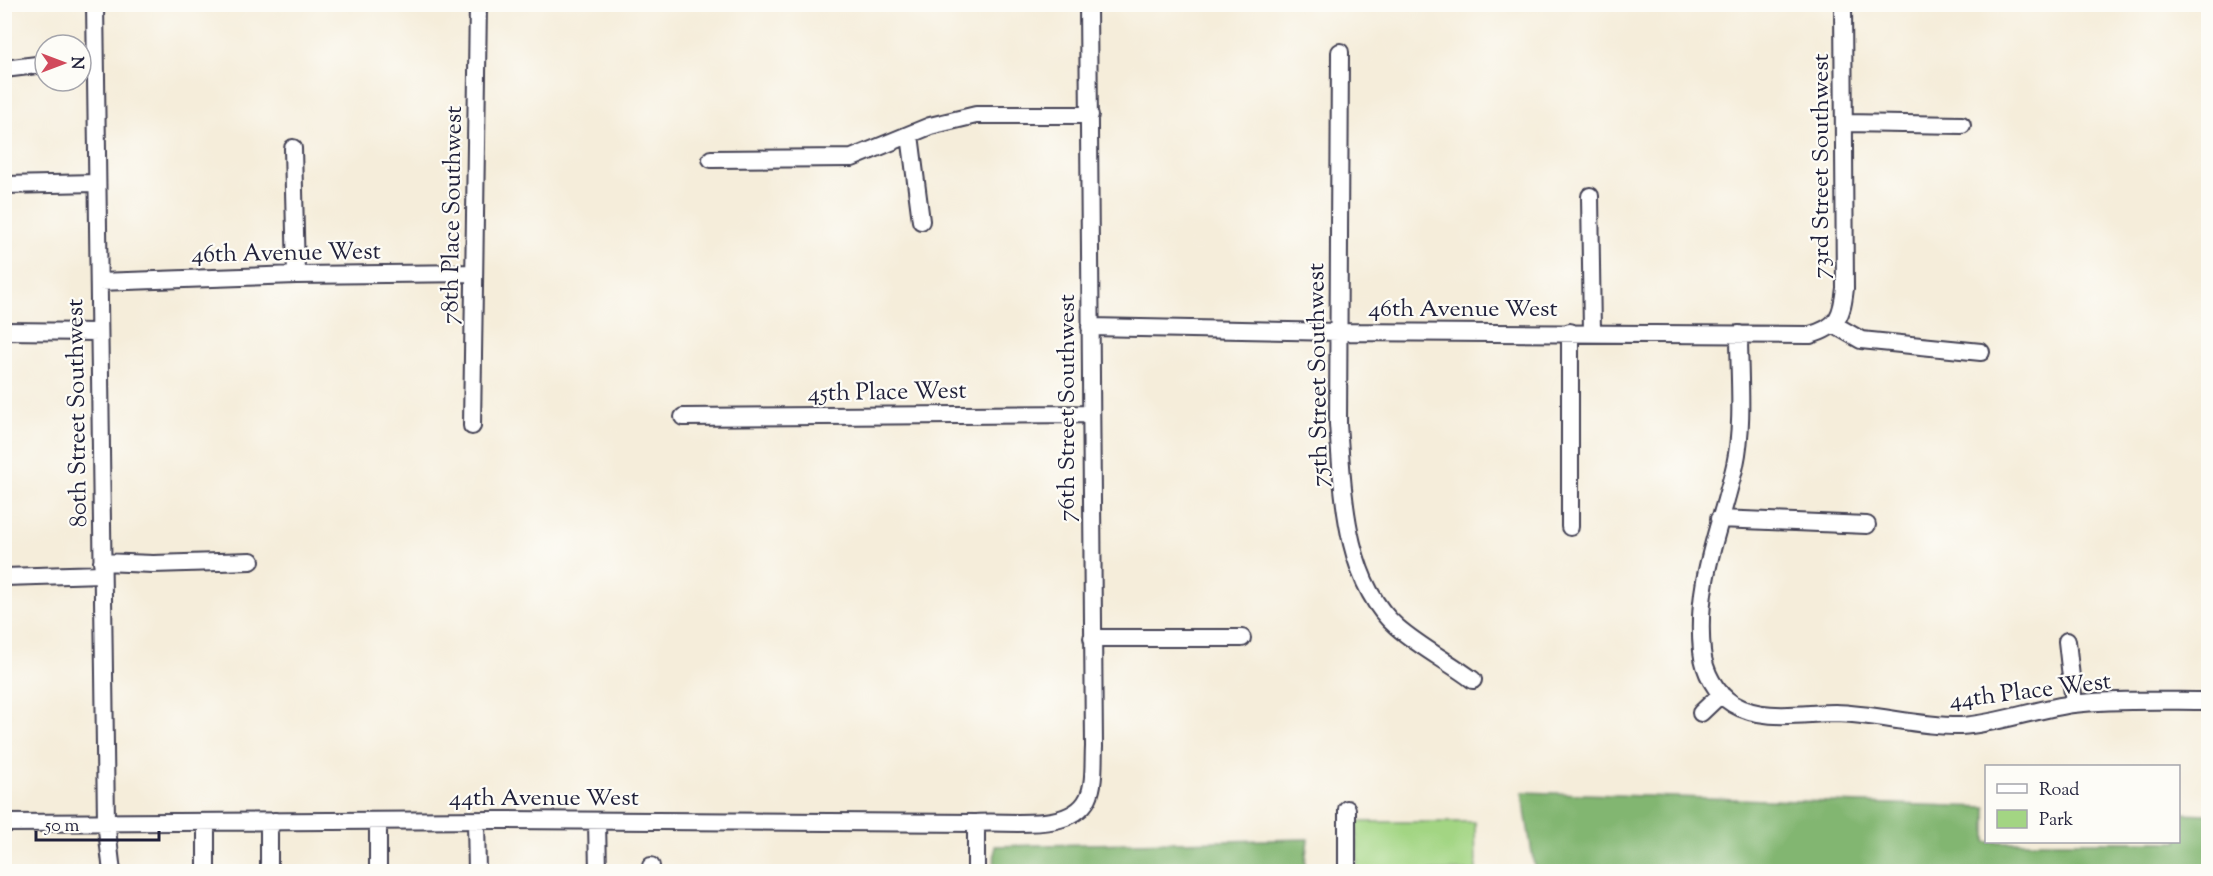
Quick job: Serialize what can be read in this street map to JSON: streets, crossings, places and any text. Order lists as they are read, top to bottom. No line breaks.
{"streets":{"street":["73rd Street Southwest","78th Place Southwest","46th Avenue West","75th Street Southwest","45th Place West","76th Street Southwest","80th Street Southwest","44th Place West","44th Avenue West"]},"crossings":[["73rd Street Southwest","46th Avenue West"],["78th Place Southwest","46th Avenue West"],["46th Avenue West","75th Street Southwest"],["46th Avenue West","76th Street Southwest"],["46th Avenue West","80th Street Southwest"],["45th Place West","76th Street Southwest"],["76th Street Southwest","44th Avenue West"],["80th Street Southwest","44th Avenue West"]],"legend":["Road","Park"],"scale_bar":"50 m","north":"right"}
